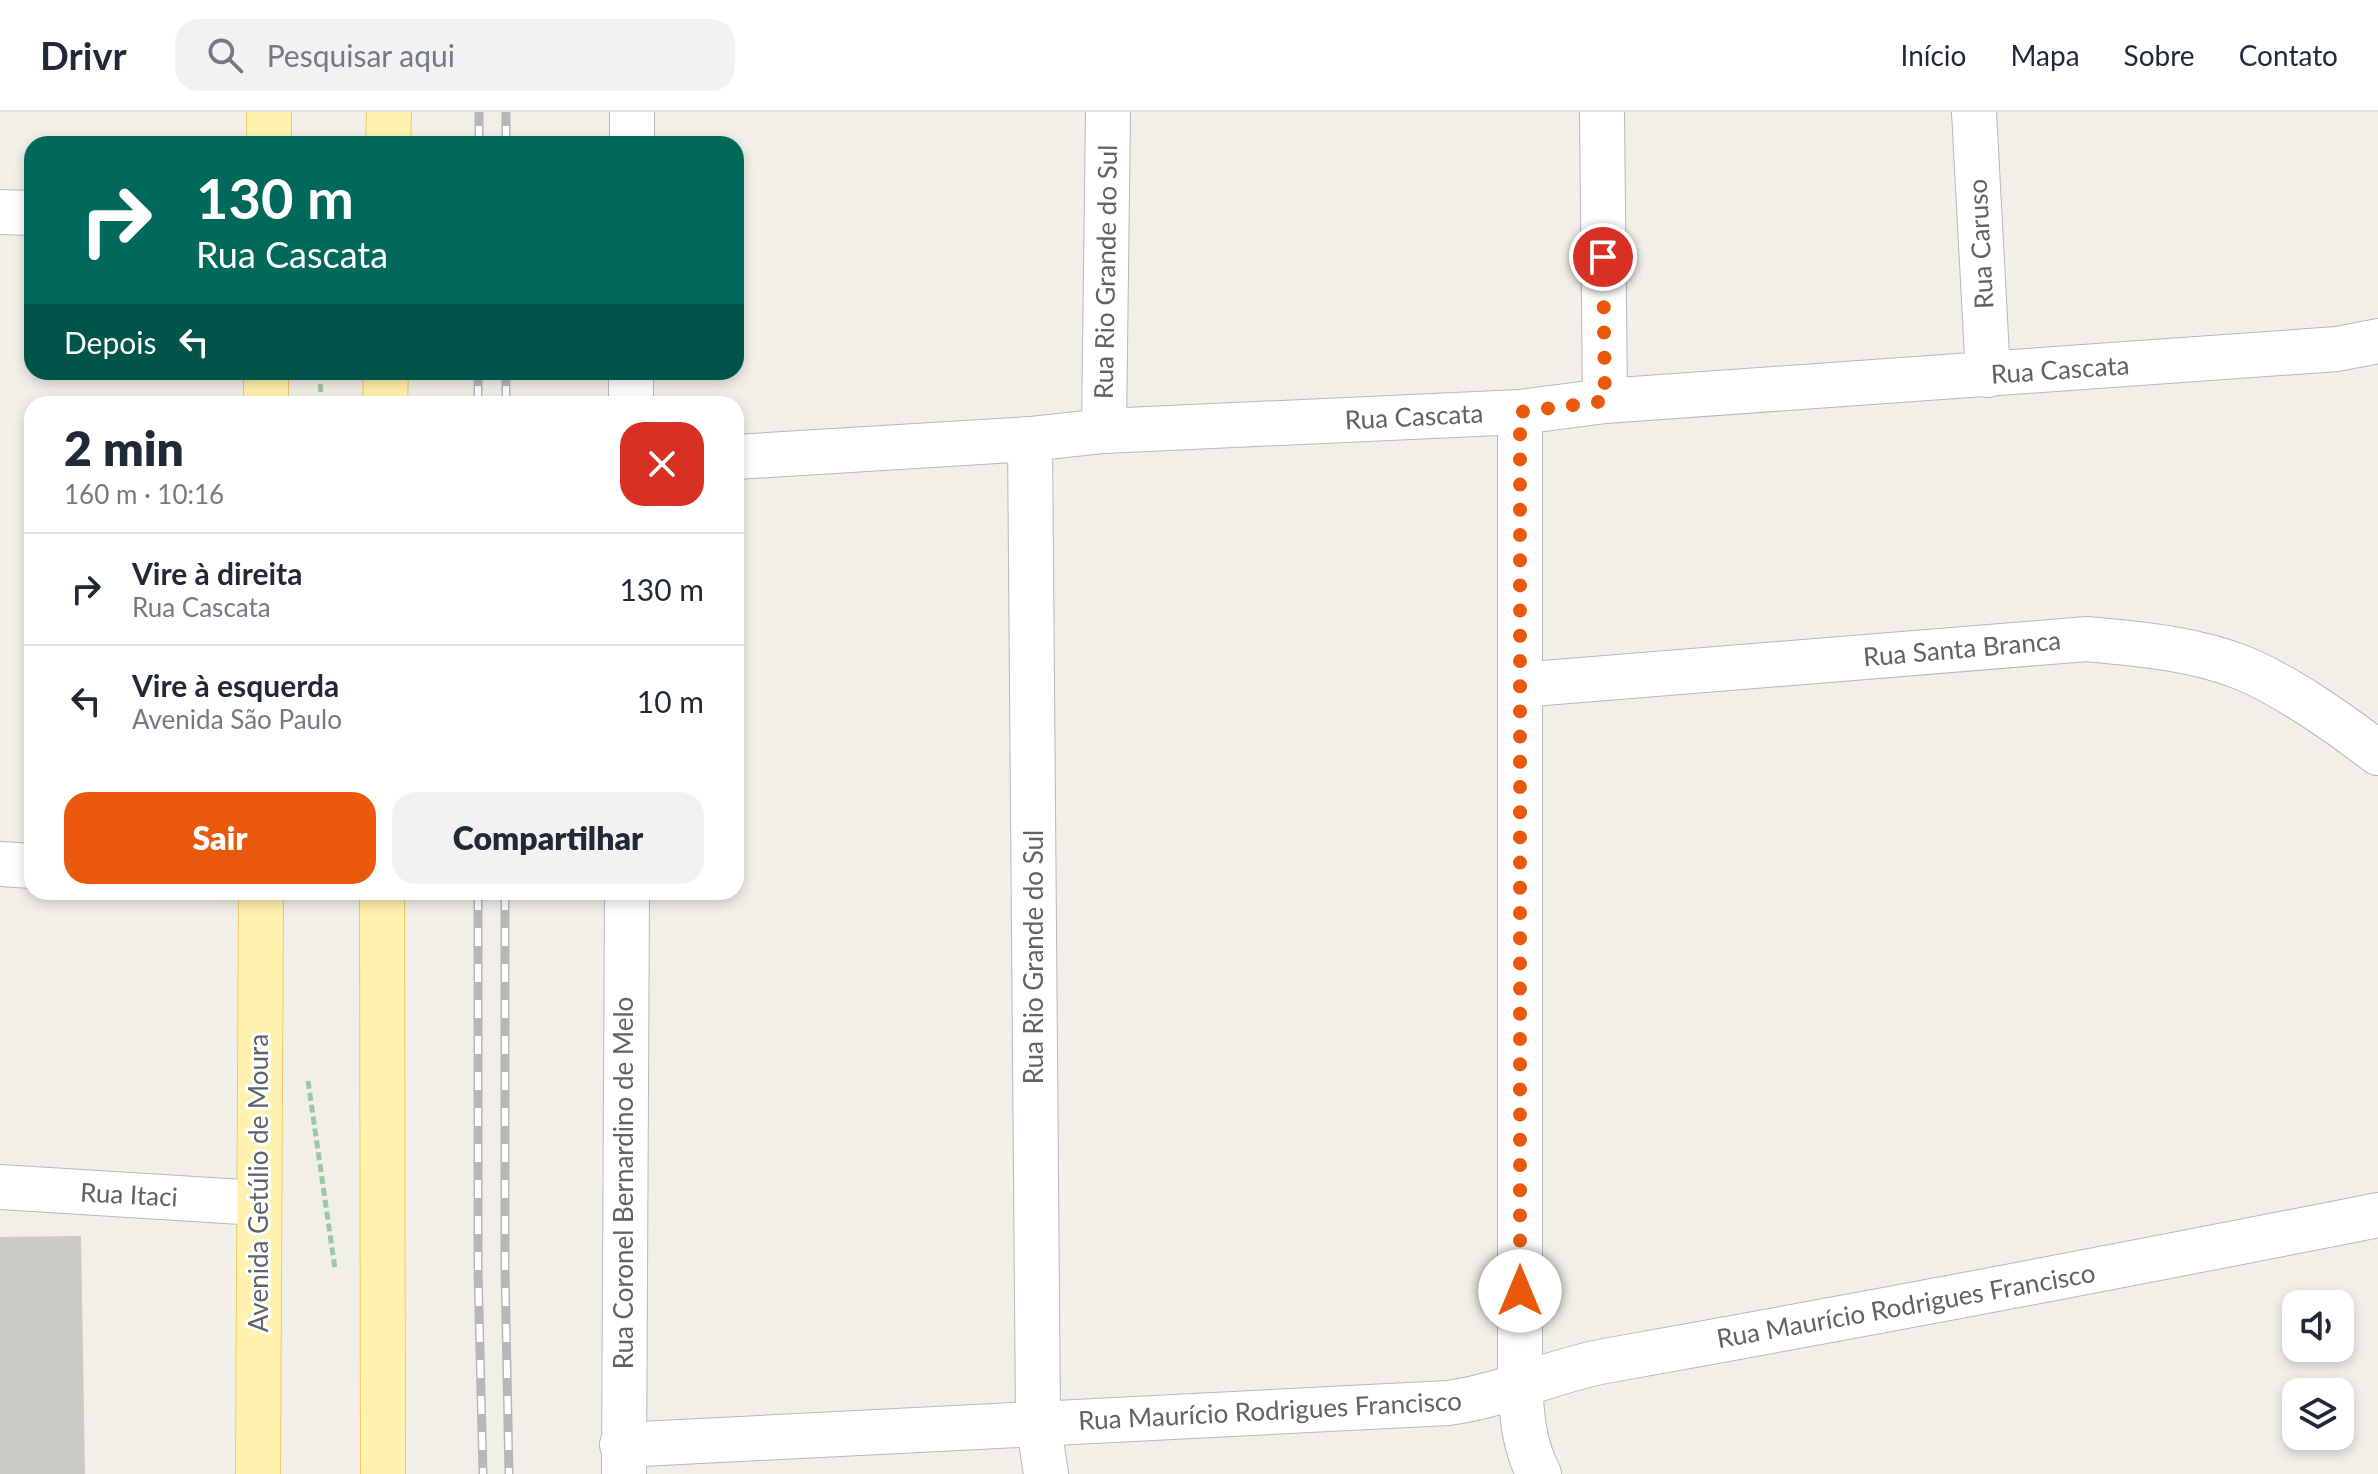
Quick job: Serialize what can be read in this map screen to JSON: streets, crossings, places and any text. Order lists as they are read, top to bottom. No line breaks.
{"streets":{"main road":["Avenida Getúlio de Moura"],"street":["Rua Caruso","Rua Rio Grande do Sul","Rua Cascata","Rua Santa Branca","Rua Coronel Bernardino de Melo","Rua Itaci","Rua Maurício Rodrigues Francisco"]},"crossings":[["Rua Caruso","Rua Cascata"],["Rua Rio Grande do Sul","Rua Cascata"],["Rua Rio Grande do Sul","Rua Maurício Rodrigues Francisco"],["Avenida Getúlio de Moura","Rua Itaci"],["Rua Coronel Bernardino de Melo","Rua Maurício Rodrigues Francisco"]],"page":{"header":"Drivr","search":"Pesquisar aqui","nav":["Início","Mapa","Sobre","Contato"],"turn":["130 m","Rua Cascata"],"then":"Depois","heading":["2 min","160 m · 10:16"],"list":[{"name":"Vire à direita","note":"Rua Cascata","value":"130 m"},{"name":"Vire à esquerda","note":"Avenida São Paulo","value":"10 m"}],"buttons":["Sair","Compartilhar"]}}
